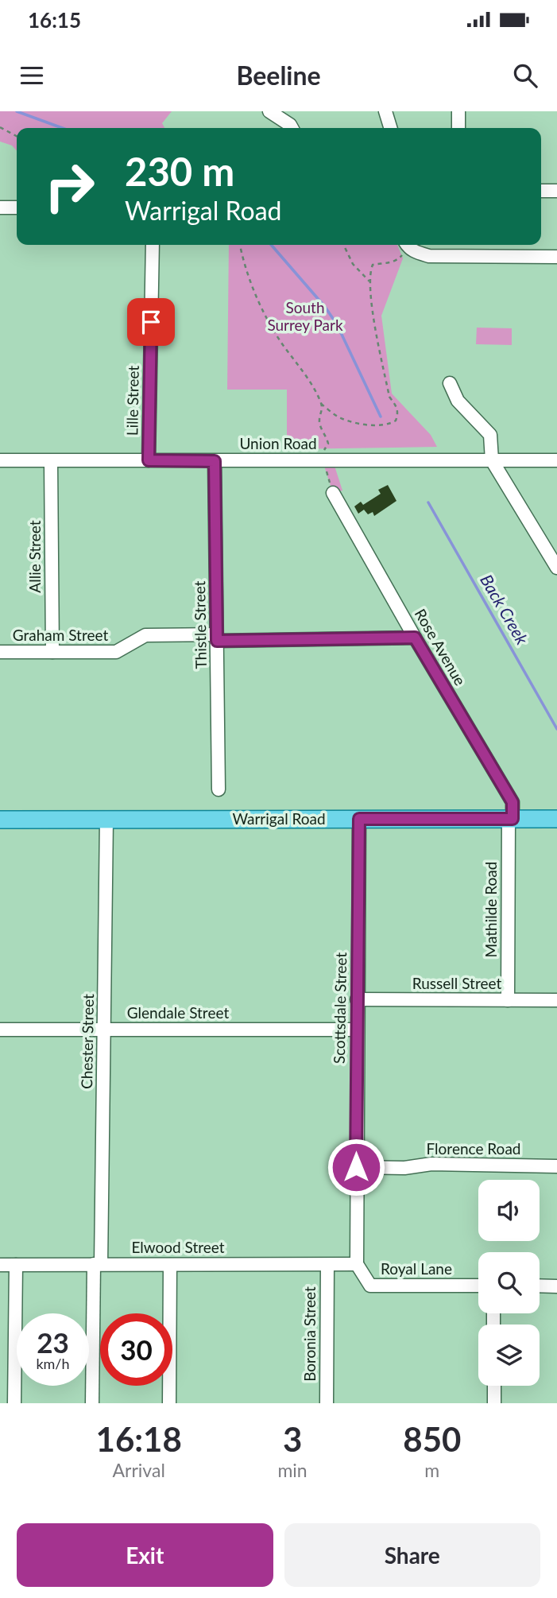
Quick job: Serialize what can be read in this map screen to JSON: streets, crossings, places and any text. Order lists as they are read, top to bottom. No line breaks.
{"streets":{"main road":["Warrigal Road"],"street":["Lille Street","Union Road","Allie Street","Thistle Street","Graham Street","Rose Avenue","Mathilde Road","Russell Street","Scottsdale Street","Glendale Street","Chester Street","Florence Road","Elwood Street","Royal Lane","Boronia Street"]},"crossings":[["Lille Street","Union Road"],["Union Road","Allie Street"],["Union Road","Thistle Street"],["Allie Street","Graham Street"],["Thistle Street","Graham Street"],["Graham Street","Rose Avenue"],["Rose Avenue","Warrigal Road"],["Rose Avenue","Mathilde Road"],["Warrigal Road","Mathilde Road"],["Warrigal Road","Scottsdale Street"],["Warrigal Road","Chester Street"],["Mathilde Road","Russell Street"],["Russell Street","Scottsdale Street"],["Scottsdale Street","Glendale Street"],["Scottsdale Street","Florence Road"],["Scottsdale Street","Elwood Street"],["Scottsdale Street","Royal Lane"],["Glendale Street","Chester Street"],["Chester Street","Elwood Street"],["Elwood Street","Royal Lane"],["Elwood Street","Boronia Street"]],"water":["Back Creek"],"parks":["South Surrey Park"],"page":{"status":"16:15","header":"Beeline","turn":["230 m","Warrigal Road"],"speed":"23 km/h","limit":"30","eta":["16:18","Arrival","3","min","850","m"],"buttons":["Exit","Share"]}}
